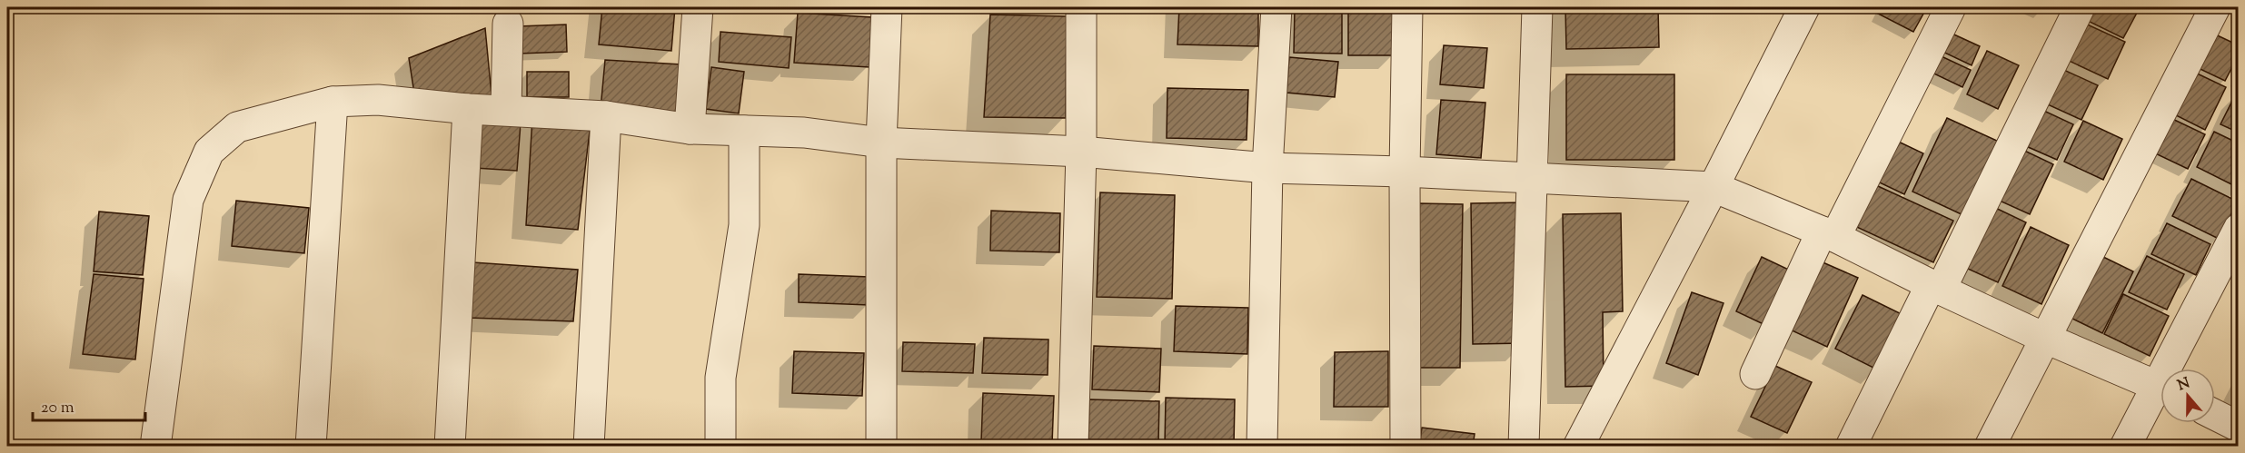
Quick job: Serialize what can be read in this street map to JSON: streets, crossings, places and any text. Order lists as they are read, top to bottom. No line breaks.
{"scale_bar":"20 m","north":"top"}
